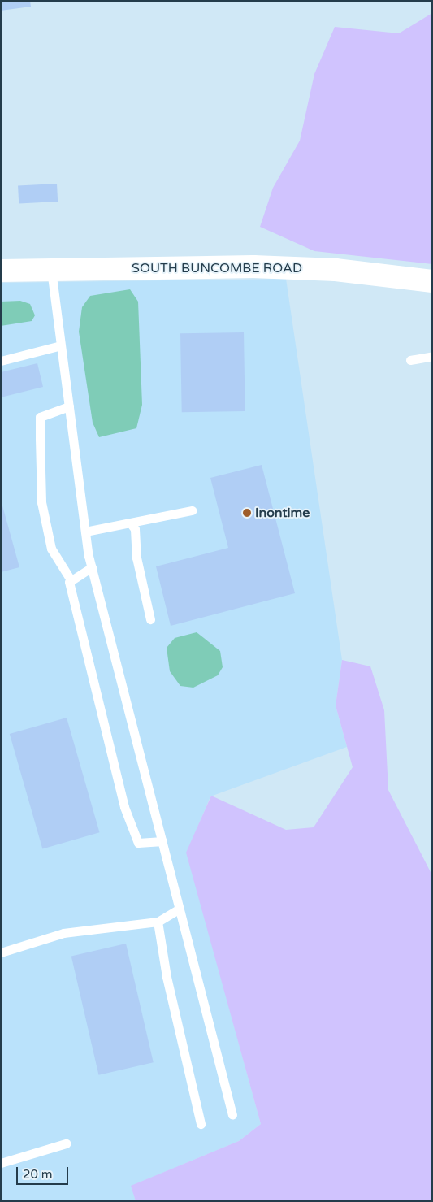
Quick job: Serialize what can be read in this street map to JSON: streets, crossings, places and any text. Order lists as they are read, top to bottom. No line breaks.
{"streets":{"main road":["SOUTH BUNCOMBE ROAD"]},"places":["Inontime"],"scale_bar":"20 m"}
